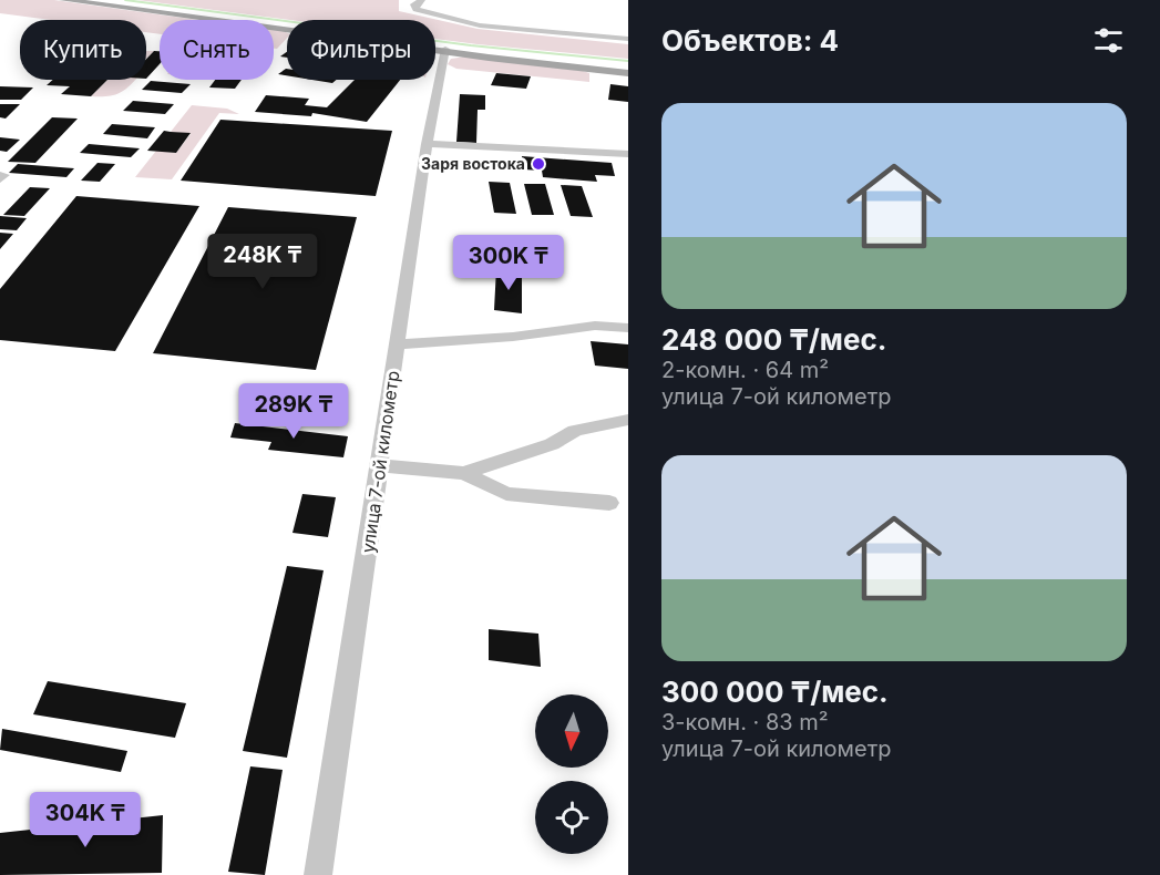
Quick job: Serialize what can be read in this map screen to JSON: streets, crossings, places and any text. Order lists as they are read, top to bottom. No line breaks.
{"streets":{"street":["улица 7-ой километр"]},"places":["Заря востока"],"north":"bottom","page":{"heading":"Объектов: 4","chip":["Купить","Снять","Фильтры"],"list":[{"name":"248 000 ₸/мес.","note":"2-комн. · 64 m² · улица 7-ой километр"},{"name":"300 000 ₸/мес.","note":"3-комн. · 83 m² · улица 7-ой километр"}],"price":["248K ₸","300K ₸","289K ₸","304K ₸"]}}
